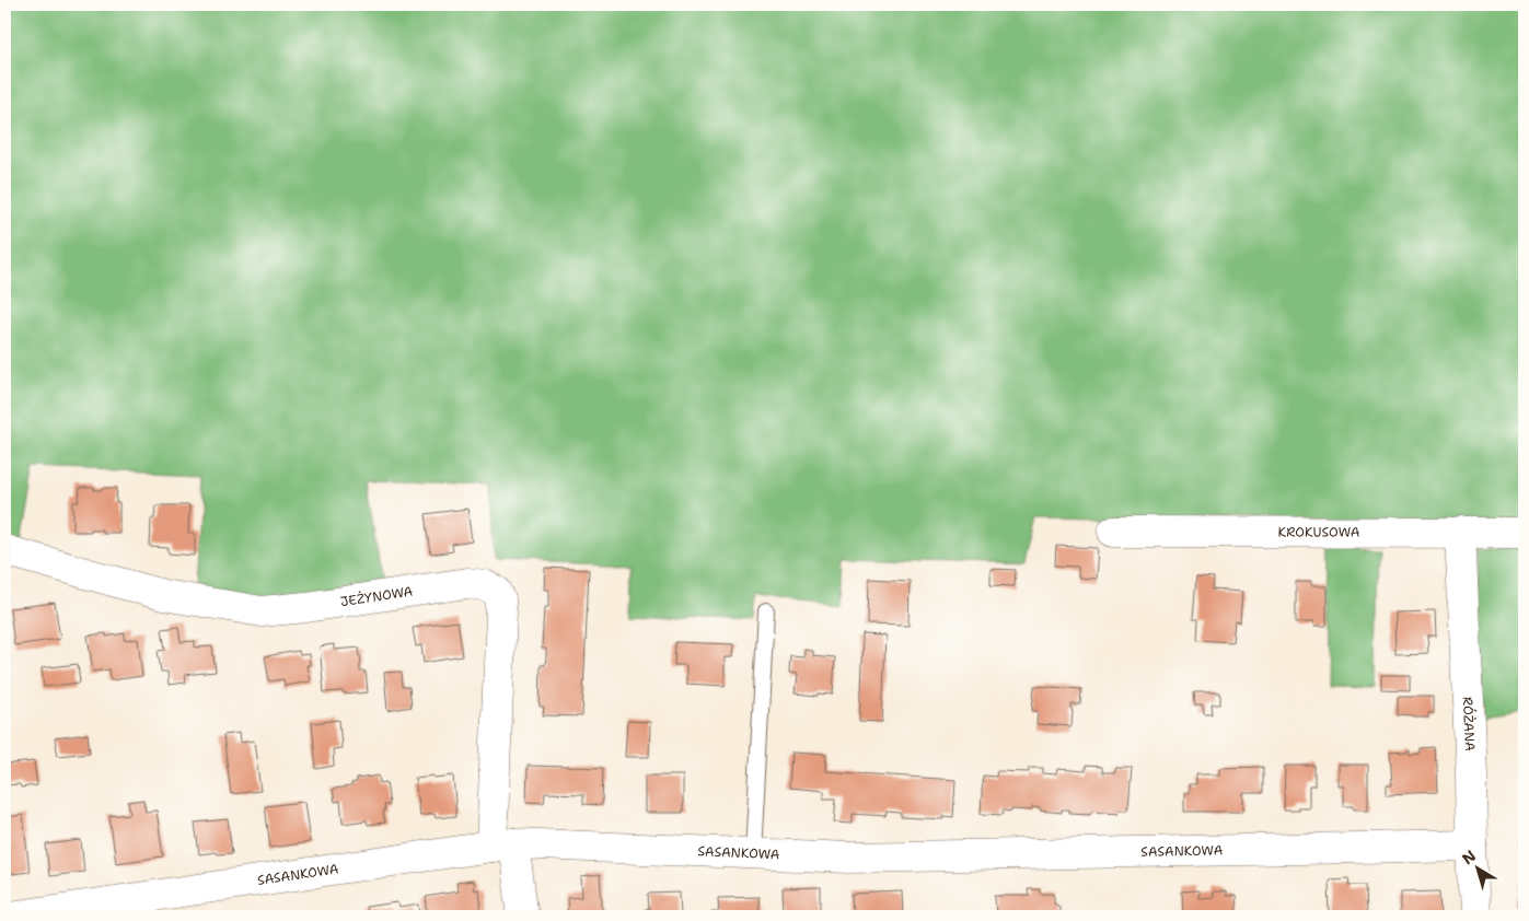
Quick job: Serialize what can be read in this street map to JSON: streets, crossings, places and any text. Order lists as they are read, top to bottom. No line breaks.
{"streets":{"street":["KROKUSOWA","JEŻYNOWA","RÓŻANA","SASANKOWA"]},"crossings":[["KROKUSOWA","RÓŻANA"],["JEŻYNOWA","SASANKOWA"],["RÓŻANA","SASANKOWA"]],"north":"top left"}
